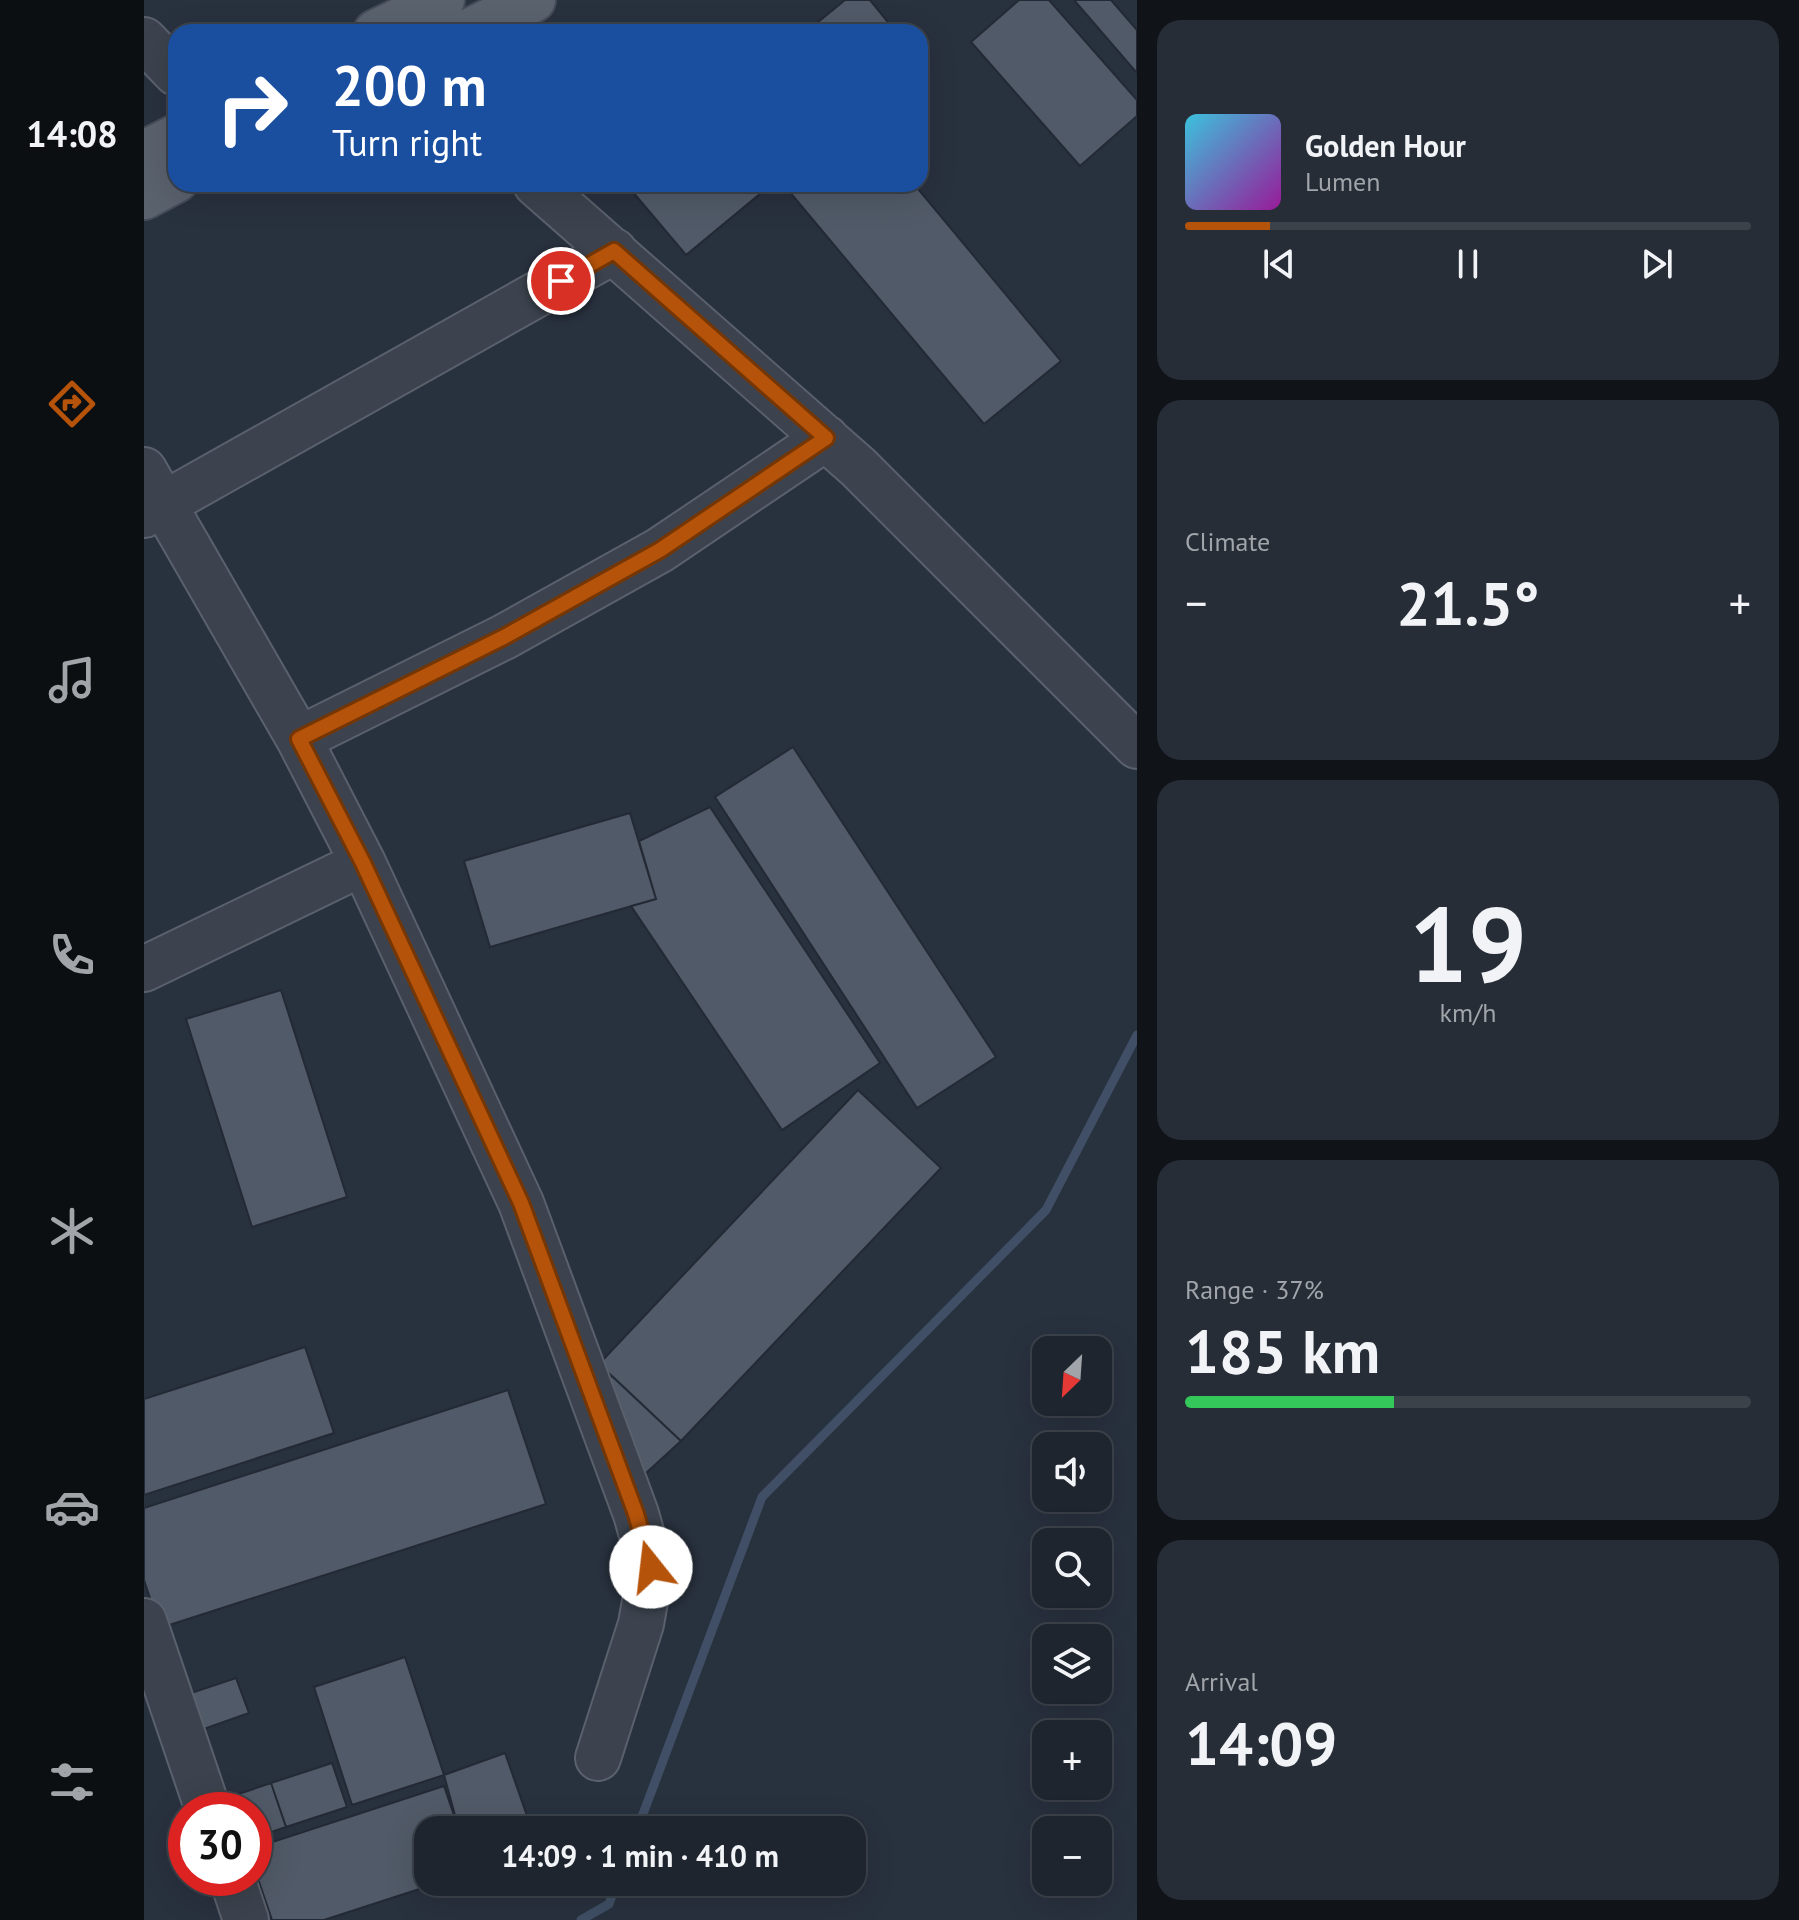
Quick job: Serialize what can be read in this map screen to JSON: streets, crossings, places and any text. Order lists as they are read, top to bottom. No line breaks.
{"north":"bottom left","page":{"tabs":"14:08","turn":["200 m","Turn right"],"song":["Golden Hour","Lumen"],"tile":["Climate",["19","km/h"],["Range · 37%","185 km"],["Arrival","14:09"]],"heat":["−","21.5°","+"],"map_buttons":["+","−"],"limit":"30","trip":"14:09 · 1 min · 410 m"}}
